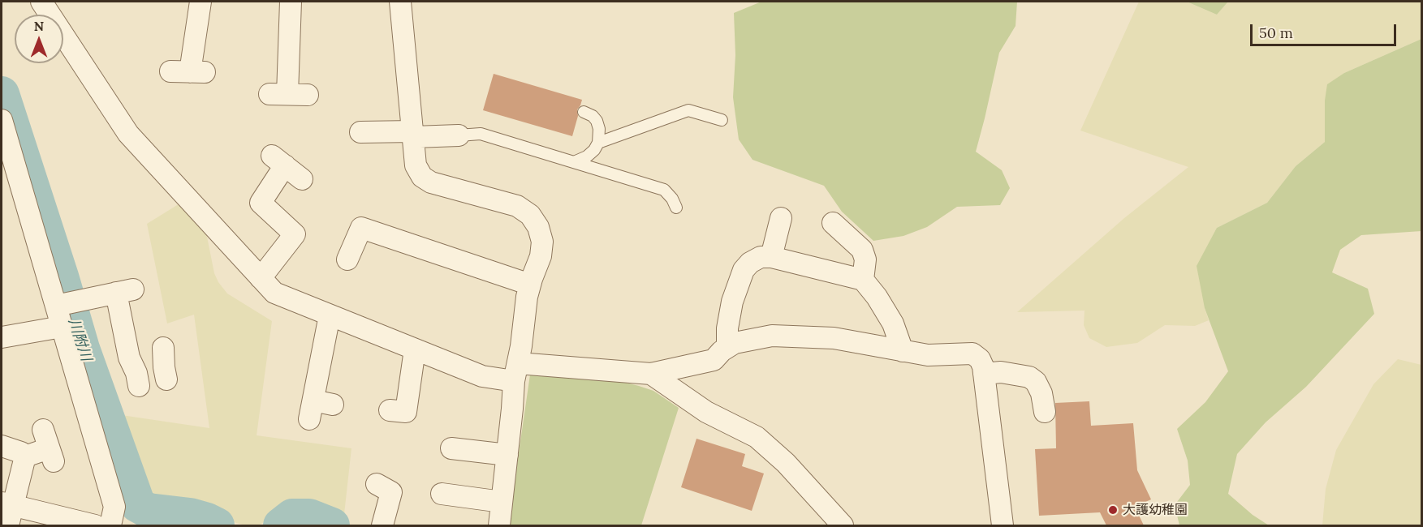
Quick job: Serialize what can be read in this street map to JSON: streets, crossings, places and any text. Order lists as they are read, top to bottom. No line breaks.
{"water":["川附川"],"places":["大護幼稚園"],"scale_bar":"50 m","north":"top"}
